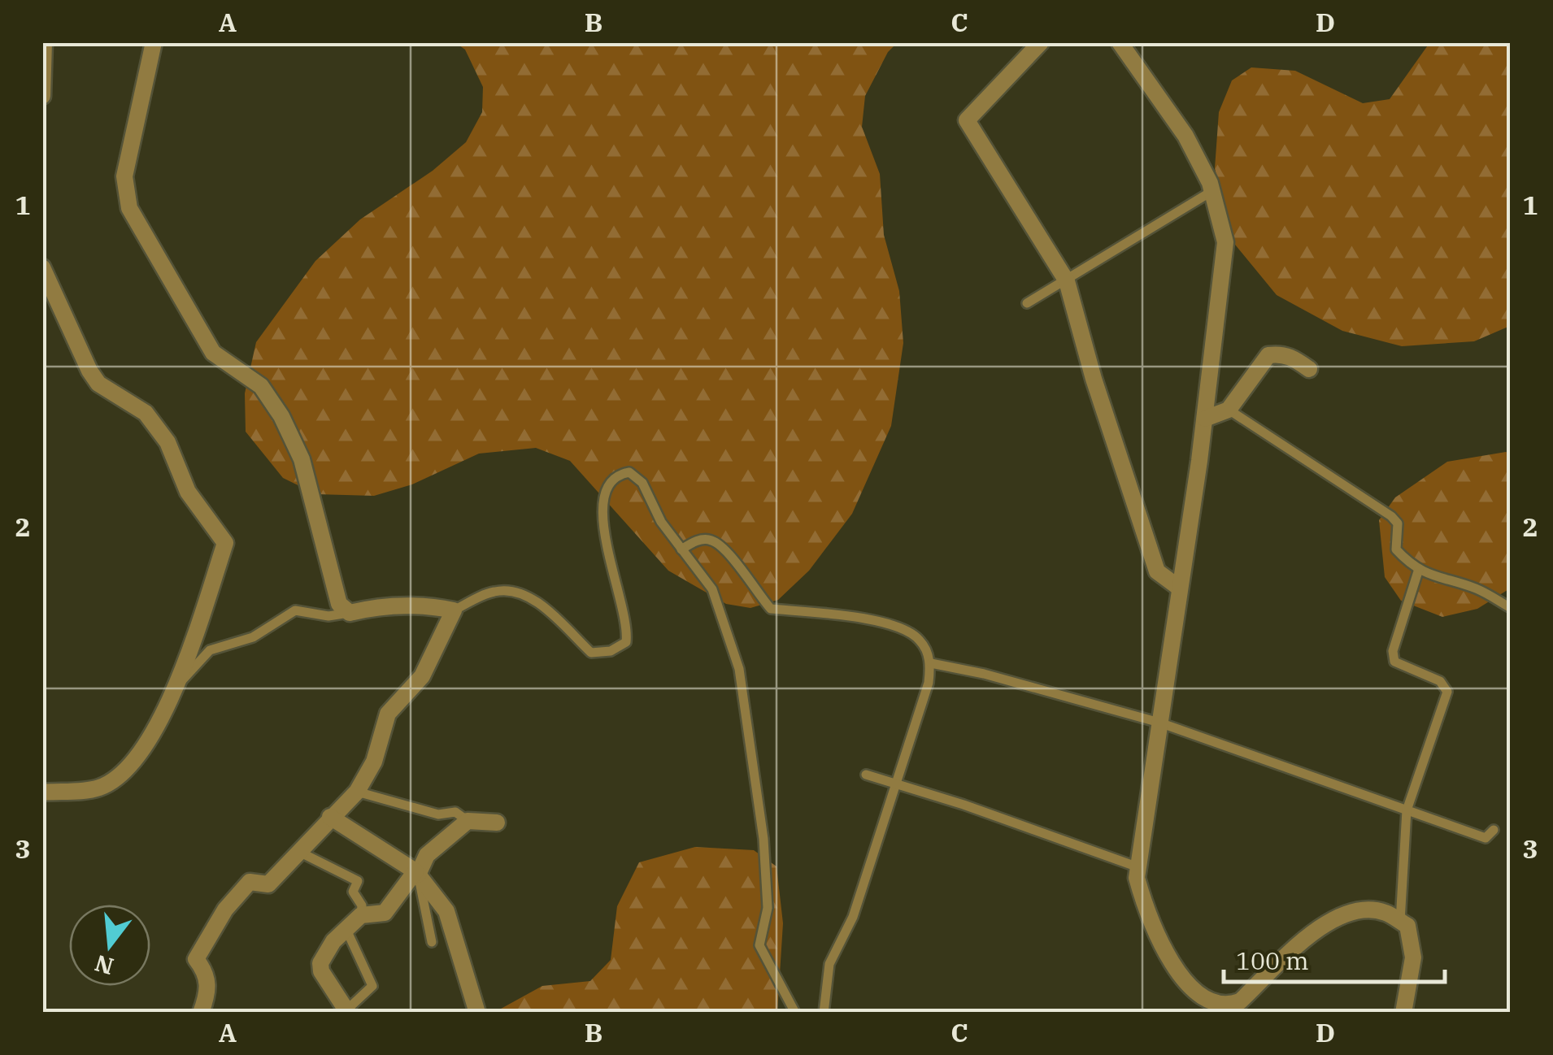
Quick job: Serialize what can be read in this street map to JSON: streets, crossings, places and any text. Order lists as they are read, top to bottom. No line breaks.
{"scale_bar":"100 m","north":"bottom","grid":{"columns":["A","B","C","D"],"rows":["1","2","3"]}}
